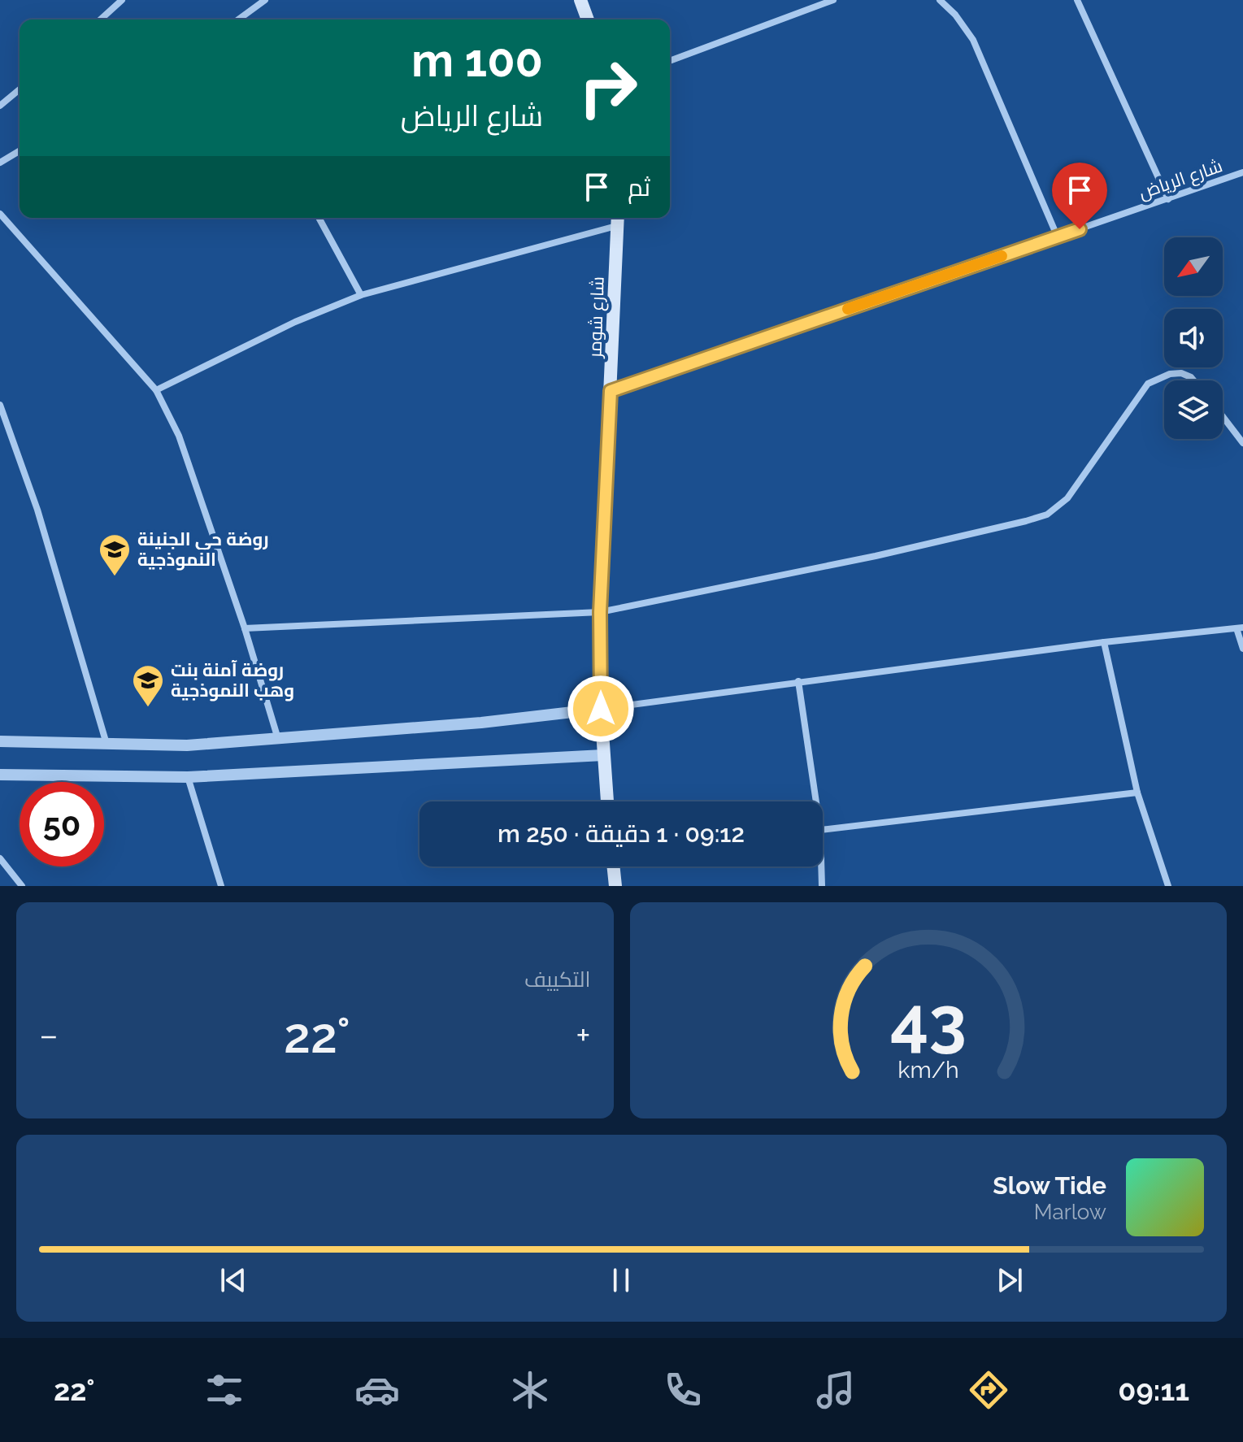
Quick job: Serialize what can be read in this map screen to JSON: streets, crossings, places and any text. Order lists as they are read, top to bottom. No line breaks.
{"streets":{"main road":["شارع شومر"],"street":["شارع الرياض"]},"crossings":[["شارع الرياض","شارع شومر"]],"places":{"school or university":["روضة حي الجنينة النموذجية","روضة آمنة بنت وهب النموذجية"]},"north":"bottom left","page":{"turn":["100 m","شارع الرياض"],"then":"ثم","limit":"50","trip":"09:12 · 1 دقيقة · 250 m","tile":"التكييف","heat":["−","22°","+"],"song":["Slow Tide","Marlow"],"tabs":["09:11","22°"],"gauge":["43","km/h"]}}
